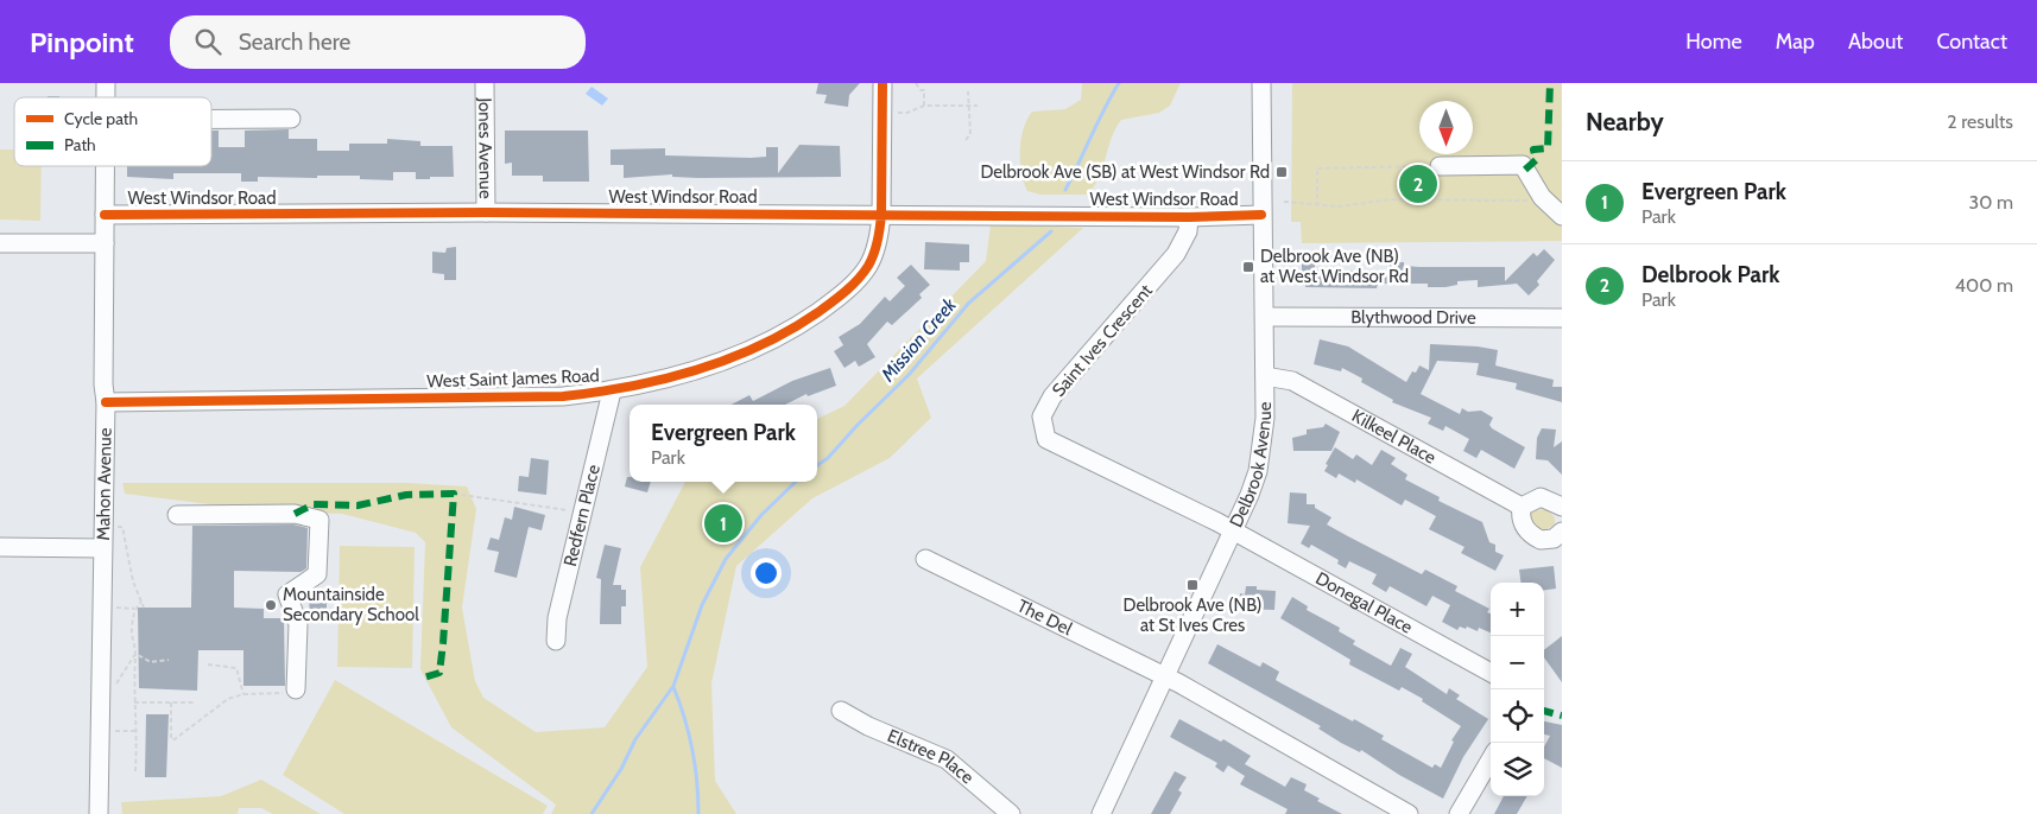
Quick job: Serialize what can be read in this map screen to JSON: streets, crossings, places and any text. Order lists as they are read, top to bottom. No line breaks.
{"streets":{"street":["Jones Avenue","West Windsor Road","Blythwood Drive","Saint Ives Crescent","West Saint James Road","Kilkeel Place","Delbrook Avenue","Mahon Avenue","Redfern Place","Donegal Place","The Del","Elstree Place"]},"crossings":[["Jones Avenue","West Windsor Road"],["West Windsor Road","Saint Ives Crescent"],["West Windsor Road","West Saint James Road"],["West Windsor Road","Delbrook Avenue"],["West Windsor Road","Mahon Avenue"],["Blythwood Drive","Delbrook Avenue"],["Saint Ives Crescent","Delbrook Avenue"],["Saint Ives Crescent","Donegal Place"],["West Saint James Road","Mahon Avenue"],["West Saint James Road","Redfern Place"],["Kilkeel Place","Delbrook Avenue"],["Delbrook Avenue","Donegal Place"],["Delbrook Avenue","The Del"]],"water":["Mission Creek"],"places":{"transit":["Delbrook Ave (SB) at West Windsor Rd","Delbrook Ave (NB) at West Windsor Rd","Delbrook Ave (NB) at St Ives Cres"],"other":["Mountainside Secondary School"]},"legend":["Cycle path","Path"],"north":"bottom","page":{"header":"Pinpoint","search":"Search here","nav":["Home","Map","About","Contact"],"heading":["Nearby","2 results"],"list":[{"mark":"1","name":"Evergreen Park","note":"Park","value":"30 m"},{"mark":"2","name":"Delbrook Park","note":"Park","value":"400 m"}],"pins":["2","1"],"popup":["Evergreen Park","Park"],"map_buttons":["+","−"]}}
